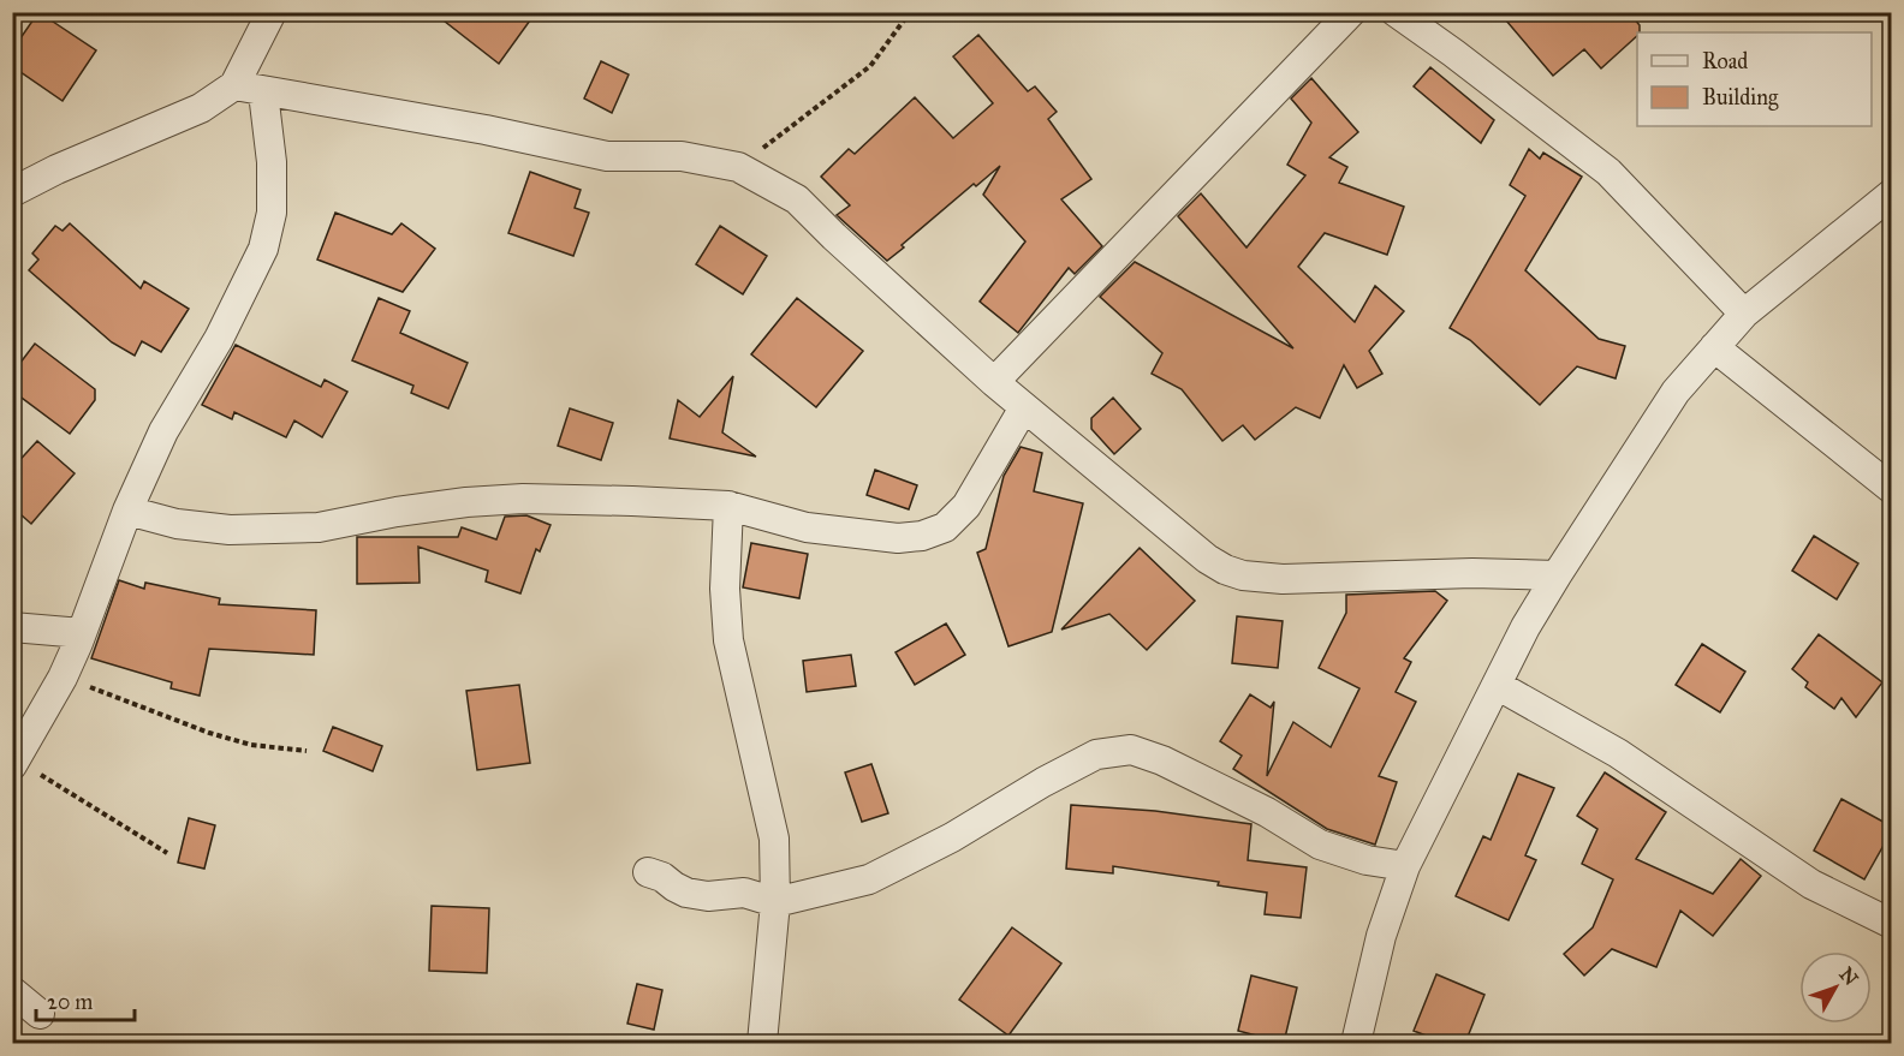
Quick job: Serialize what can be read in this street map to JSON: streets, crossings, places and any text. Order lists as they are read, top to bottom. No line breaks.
{"legend":["Road","Building"],"scale_bar":"20 m","north":"top right"}
